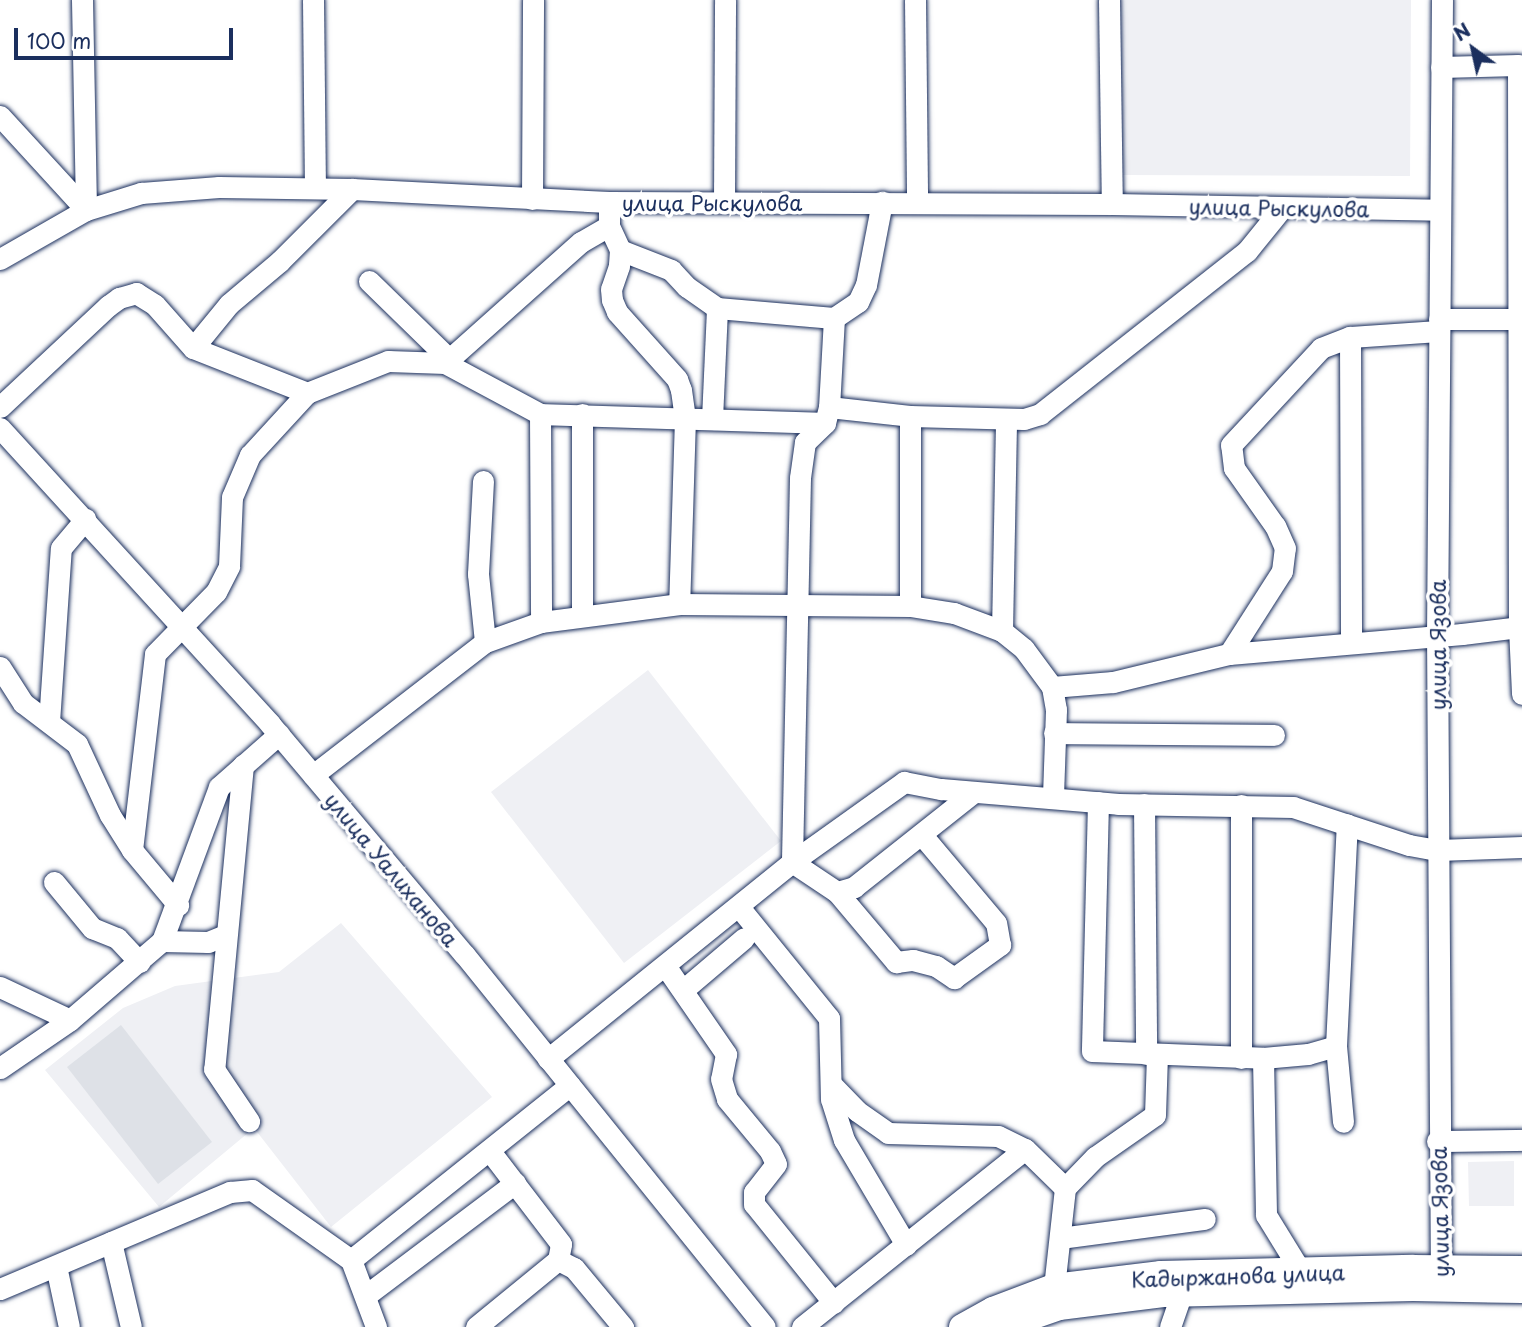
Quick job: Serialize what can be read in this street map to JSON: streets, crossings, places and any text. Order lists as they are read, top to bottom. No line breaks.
{"streets":{"main road":["Кадыржанова улица"],"street":["улица Рыскулова","улица Язова","улица Уалиханова"]},"crossings":[["улица Рыскулова","улица Язова"],["улица Язова","Кадыржанова улица"]],"scale_bar":"100 m","north":"top left"}
